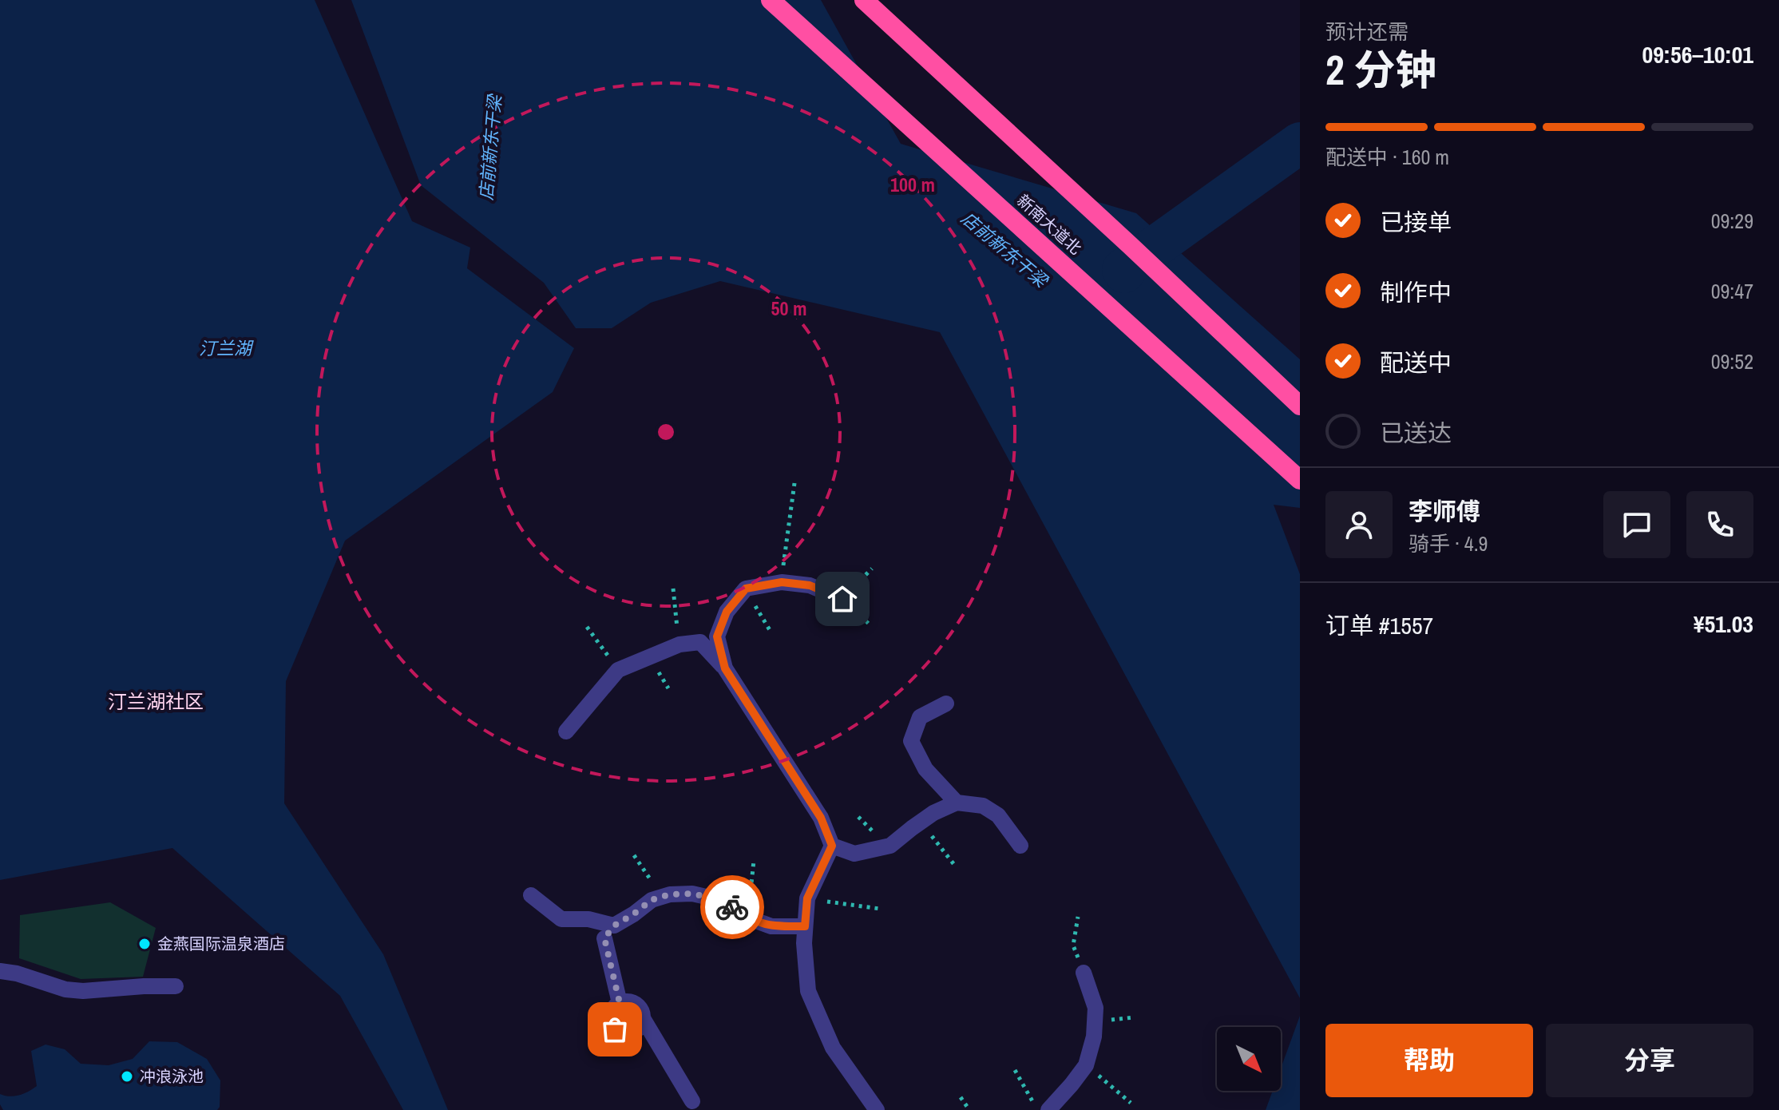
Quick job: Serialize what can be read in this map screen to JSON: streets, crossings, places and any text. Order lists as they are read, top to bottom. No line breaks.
{"streets":{"highway":["新南大道北"]},"districts":["汀兰湖社区"],"water":["店前新东干梁","汀兰湖"],"places":["金燕国际温泉酒店","冲浪泳池"],"north":"bottom right","page":{"heading":["2 分钟","预计还需","09:56–10:01"],"panel":["李师傅","骑手 · 4.9","订单 #1557","¥51.03"],"bar":"配送中 · 160 m","list":[["已接单","09:29"],["制作中","09:47"],["配送中","09:52"],"已送达"],"buttons":["帮助","分享"]},"rings":["100 m","50 m"]}
